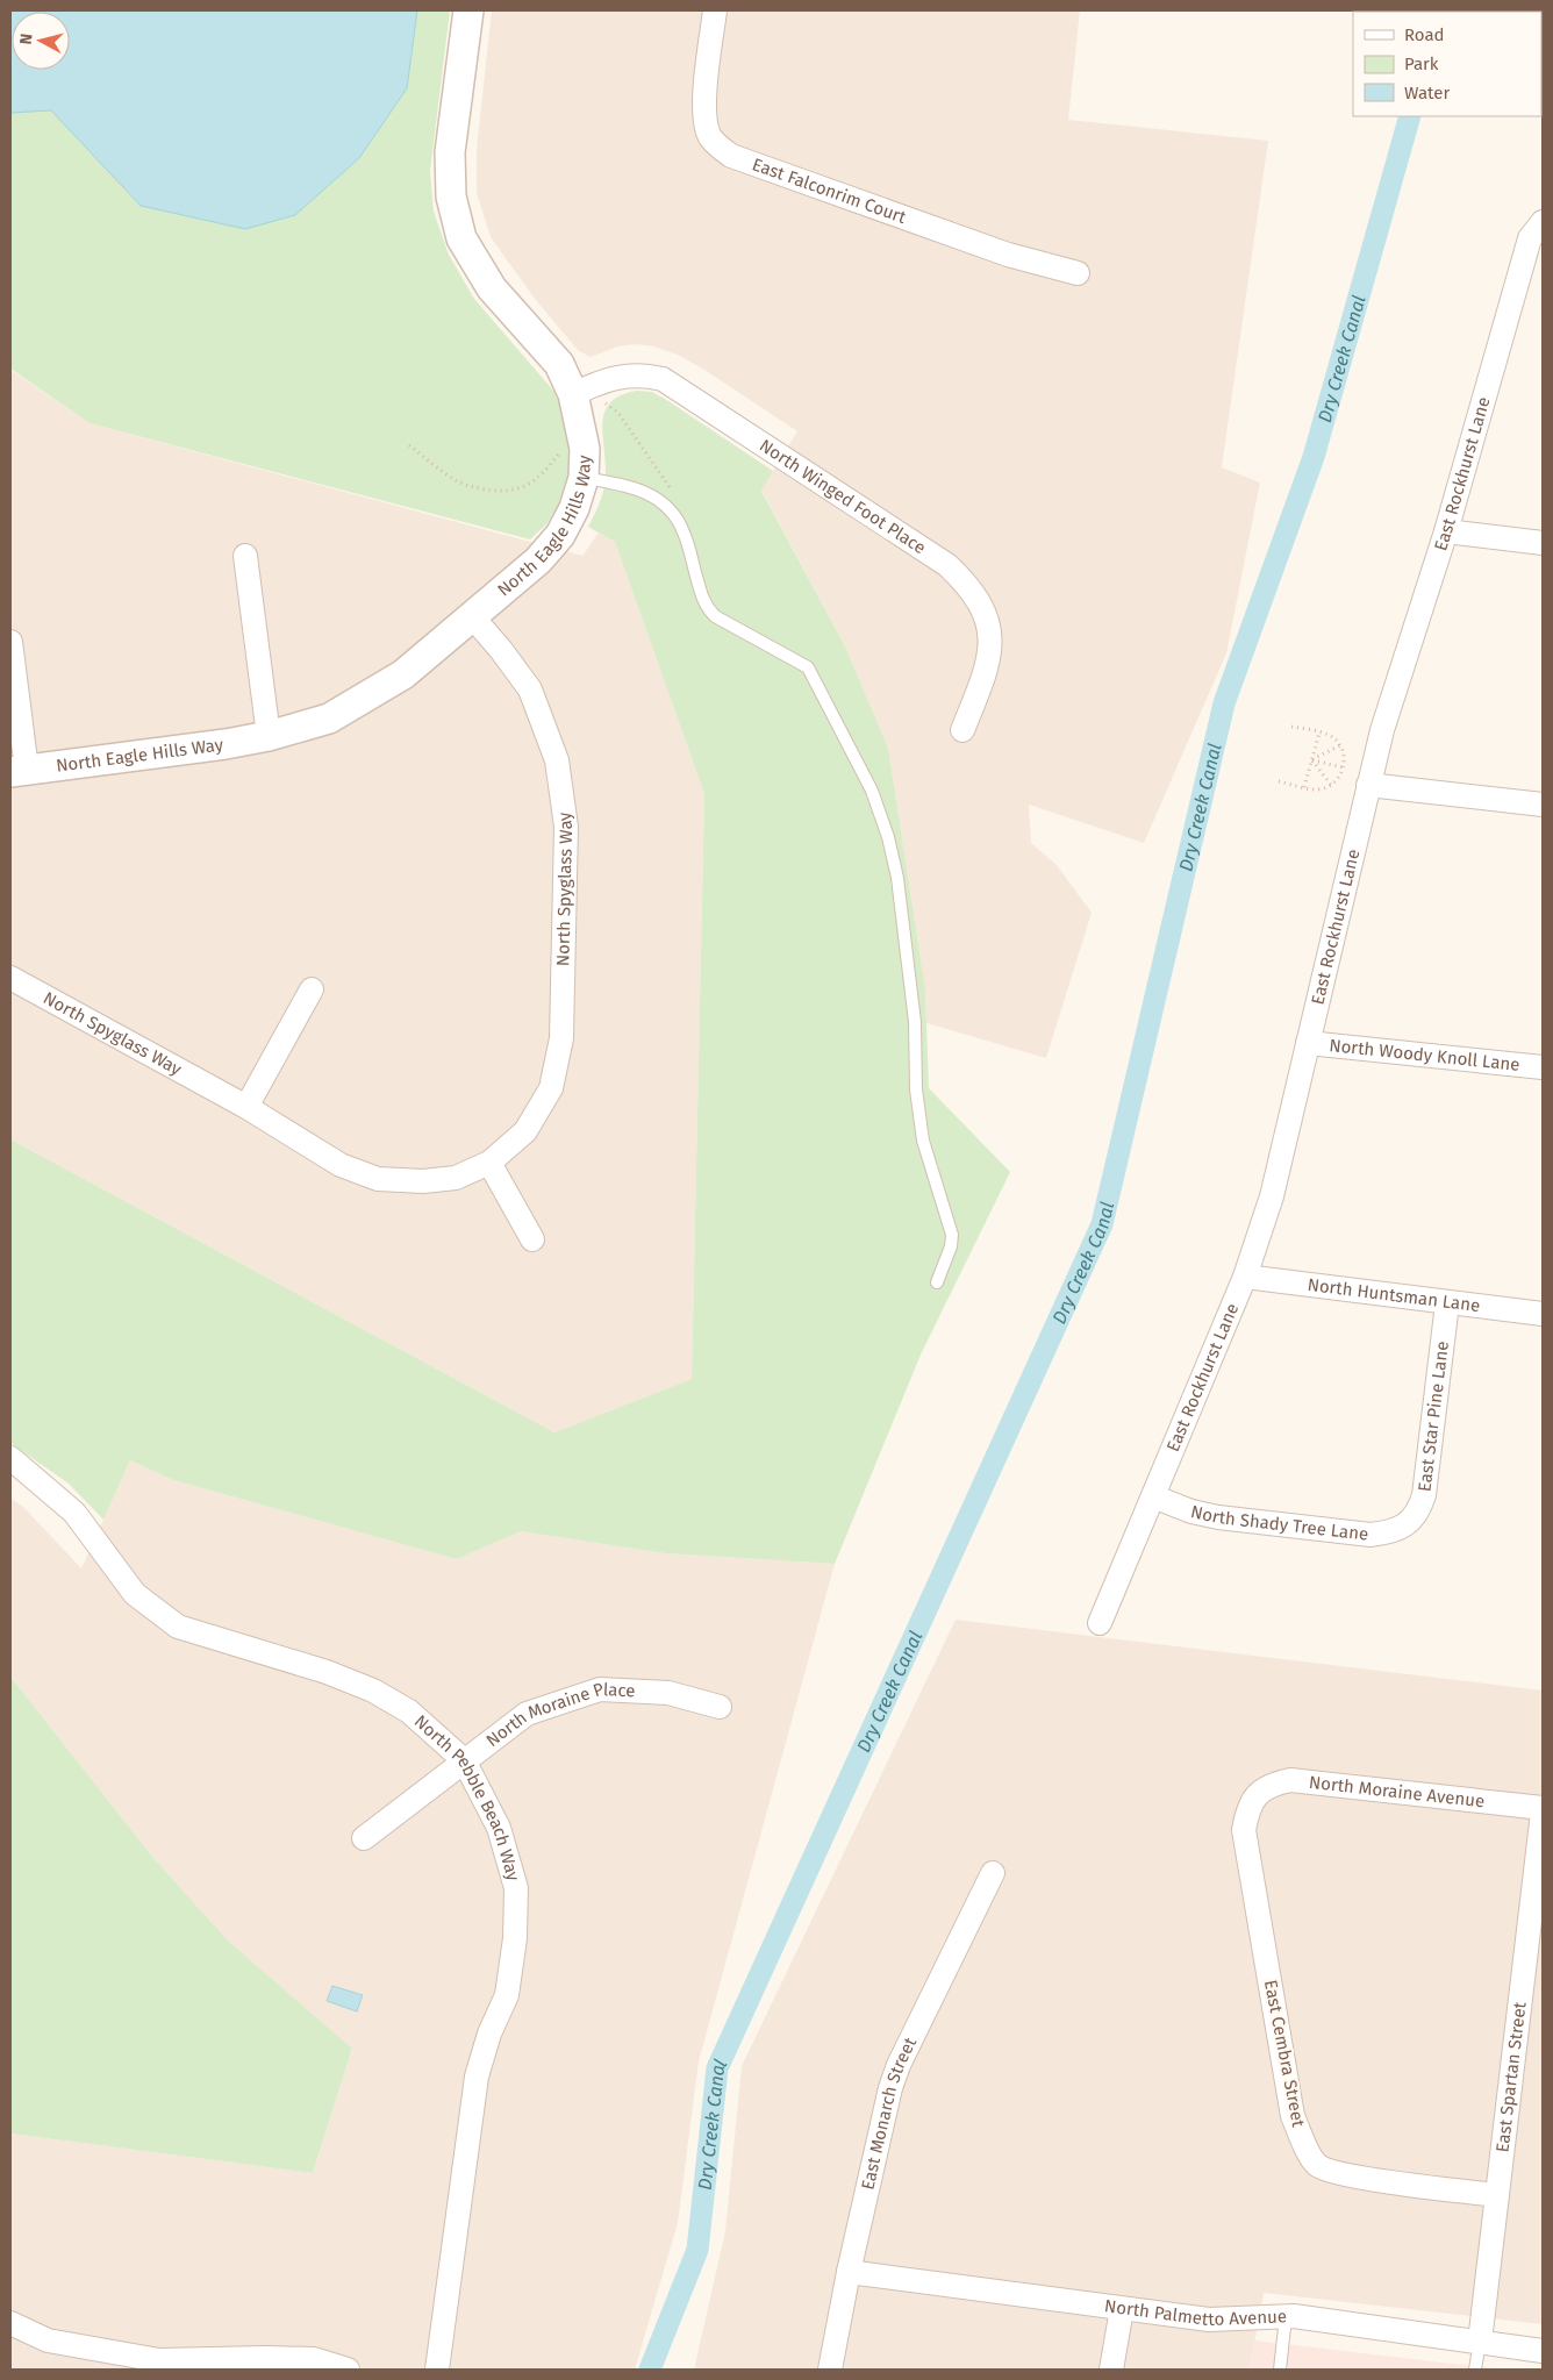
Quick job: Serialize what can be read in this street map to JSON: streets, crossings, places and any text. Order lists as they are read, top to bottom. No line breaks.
{"streets":{"street":["East Falconrim Court","East Rockhurst Lane","North Winged Foot Place","North Eagle Hills Way","North Spyglass Way","North Woody Knoll Lane","North Huntsman Lane","East Star Pine Lane","North Shady Tree Lane","North Moraine Place","North Moraine Avenue","North Pebble Beach Way","East Cembra Street","East Spartan Street","East Monarch Street","North Palmetto Avenue"]},"crossings":[["East Rockhurst Lane","North Woody Knoll Lane"],["East Rockhurst Lane","North Huntsman Lane"],["East Rockhurst Lane","North Shady Tree Lane"],["North Winged Foot Place","North Eagle Hills Way"],["North Eagle Hills Way","North Spyglass Way"],["North Huntsman Lane","East Star Pine Lane"],["East Star Pine Lane","North Shady Tree Lane"],["North Moraine Place","North Pebble Beach Way"],["North Moraine Avenue","East Cembra Street"],["North Moraine Avenue","East Spartan Street"],["East Cembra Street","East Spartan Street"],["East Spartan Street","North Palmetto Avenue"],["East Monarch Street","North Palmetto Avenue"]],"water":["Dry Creek Canal"],"legend":["Road","Park","Water"],"north":"left"}
